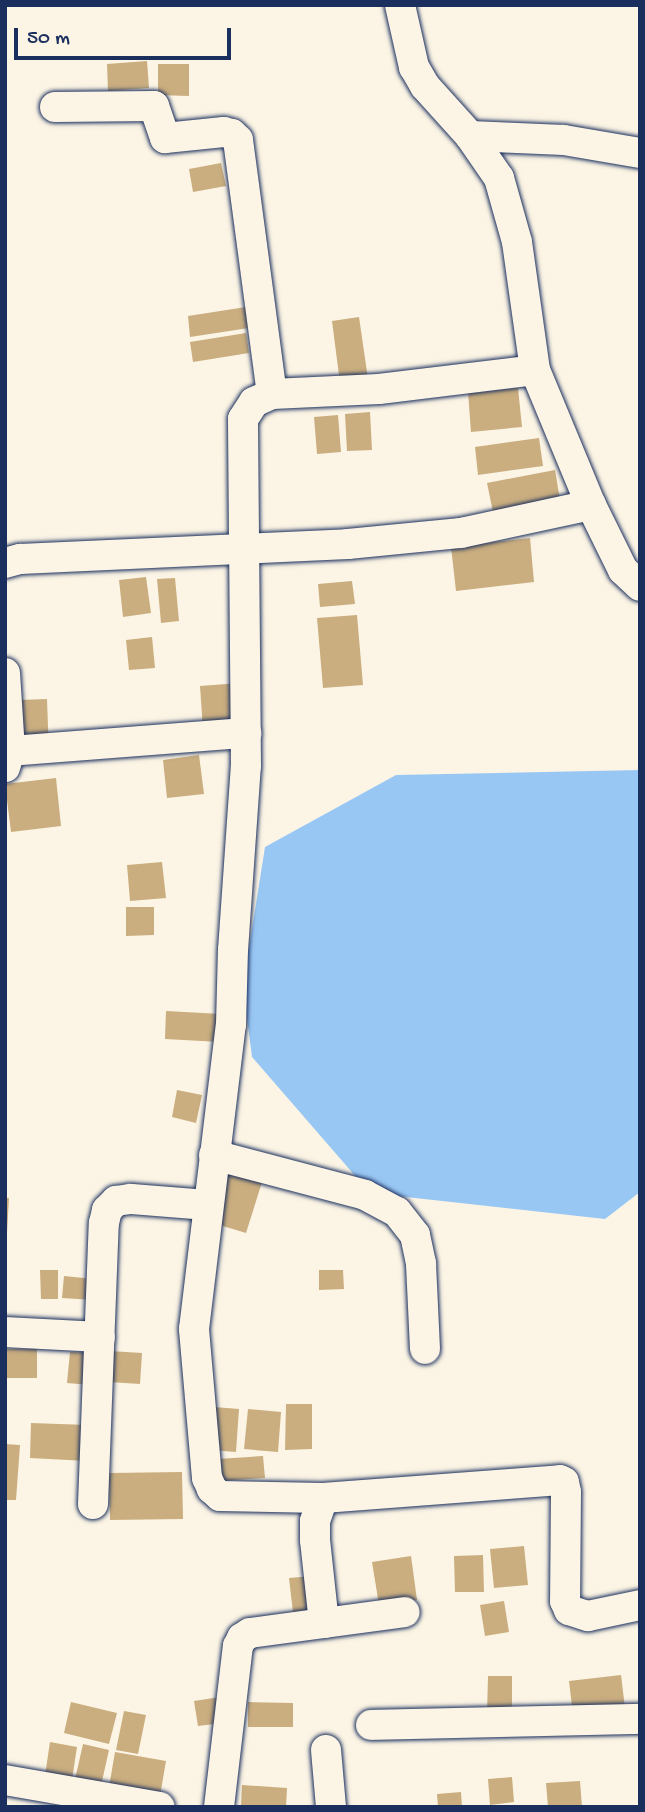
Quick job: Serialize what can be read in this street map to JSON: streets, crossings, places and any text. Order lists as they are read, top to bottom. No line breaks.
{"scale_bar":"50 m"}
